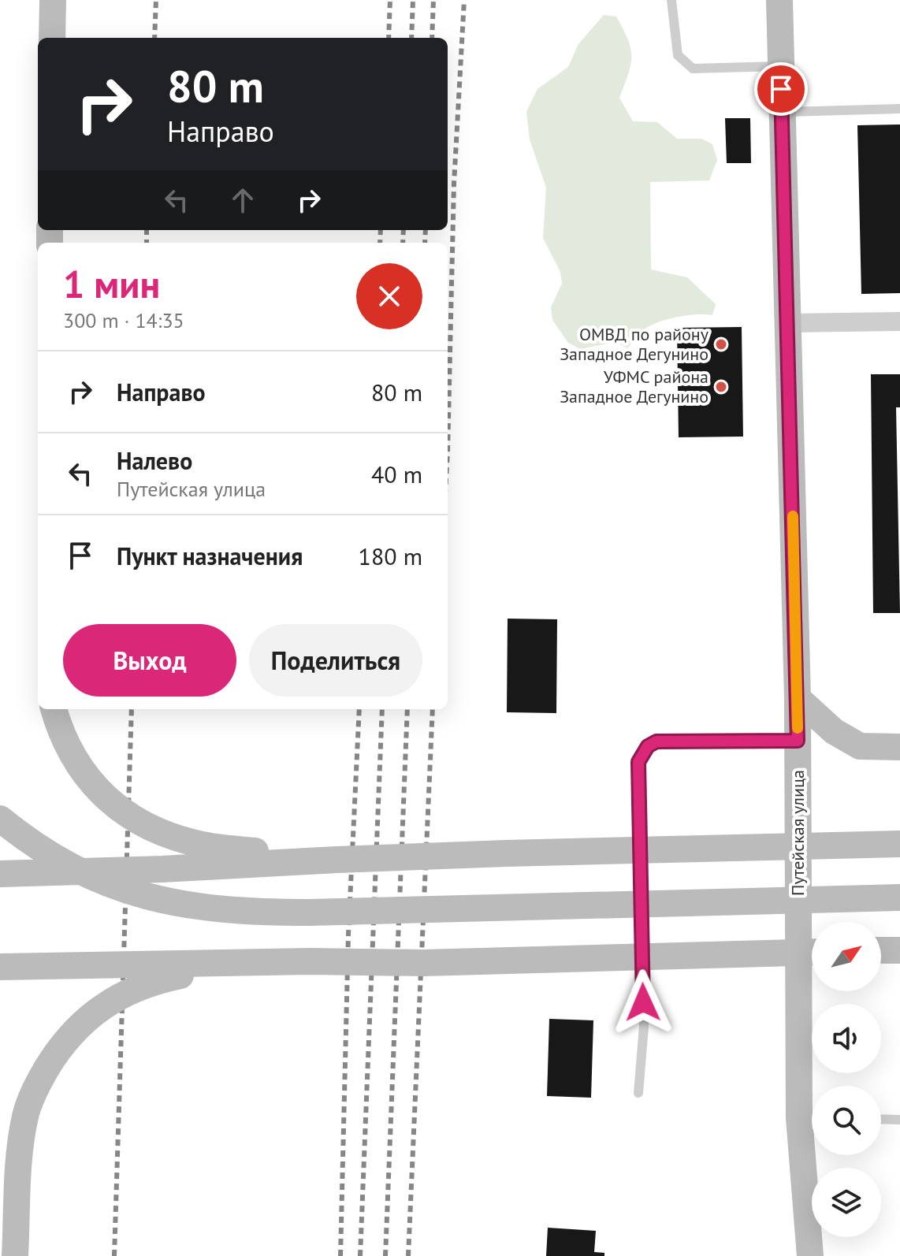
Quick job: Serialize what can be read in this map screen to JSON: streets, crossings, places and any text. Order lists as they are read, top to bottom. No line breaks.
{"streets":{"main road":["Путейская улица"]},"places":["ОМВД по району Западное Дегунино","УФМС района Западное Дегунино"],"north":"top right","page":{"turn":["80 m","Направо"],"heading":["1 мин","300 m · 14:35"],"list":[{"name":"Направо","value":"80 m"},{"name":"Налево","note":"Путейская улица","value":"40 m"},{"name":"Пункт назначения","value":"180 m"}],"buttons":["Выход","Поделиться"]}}
